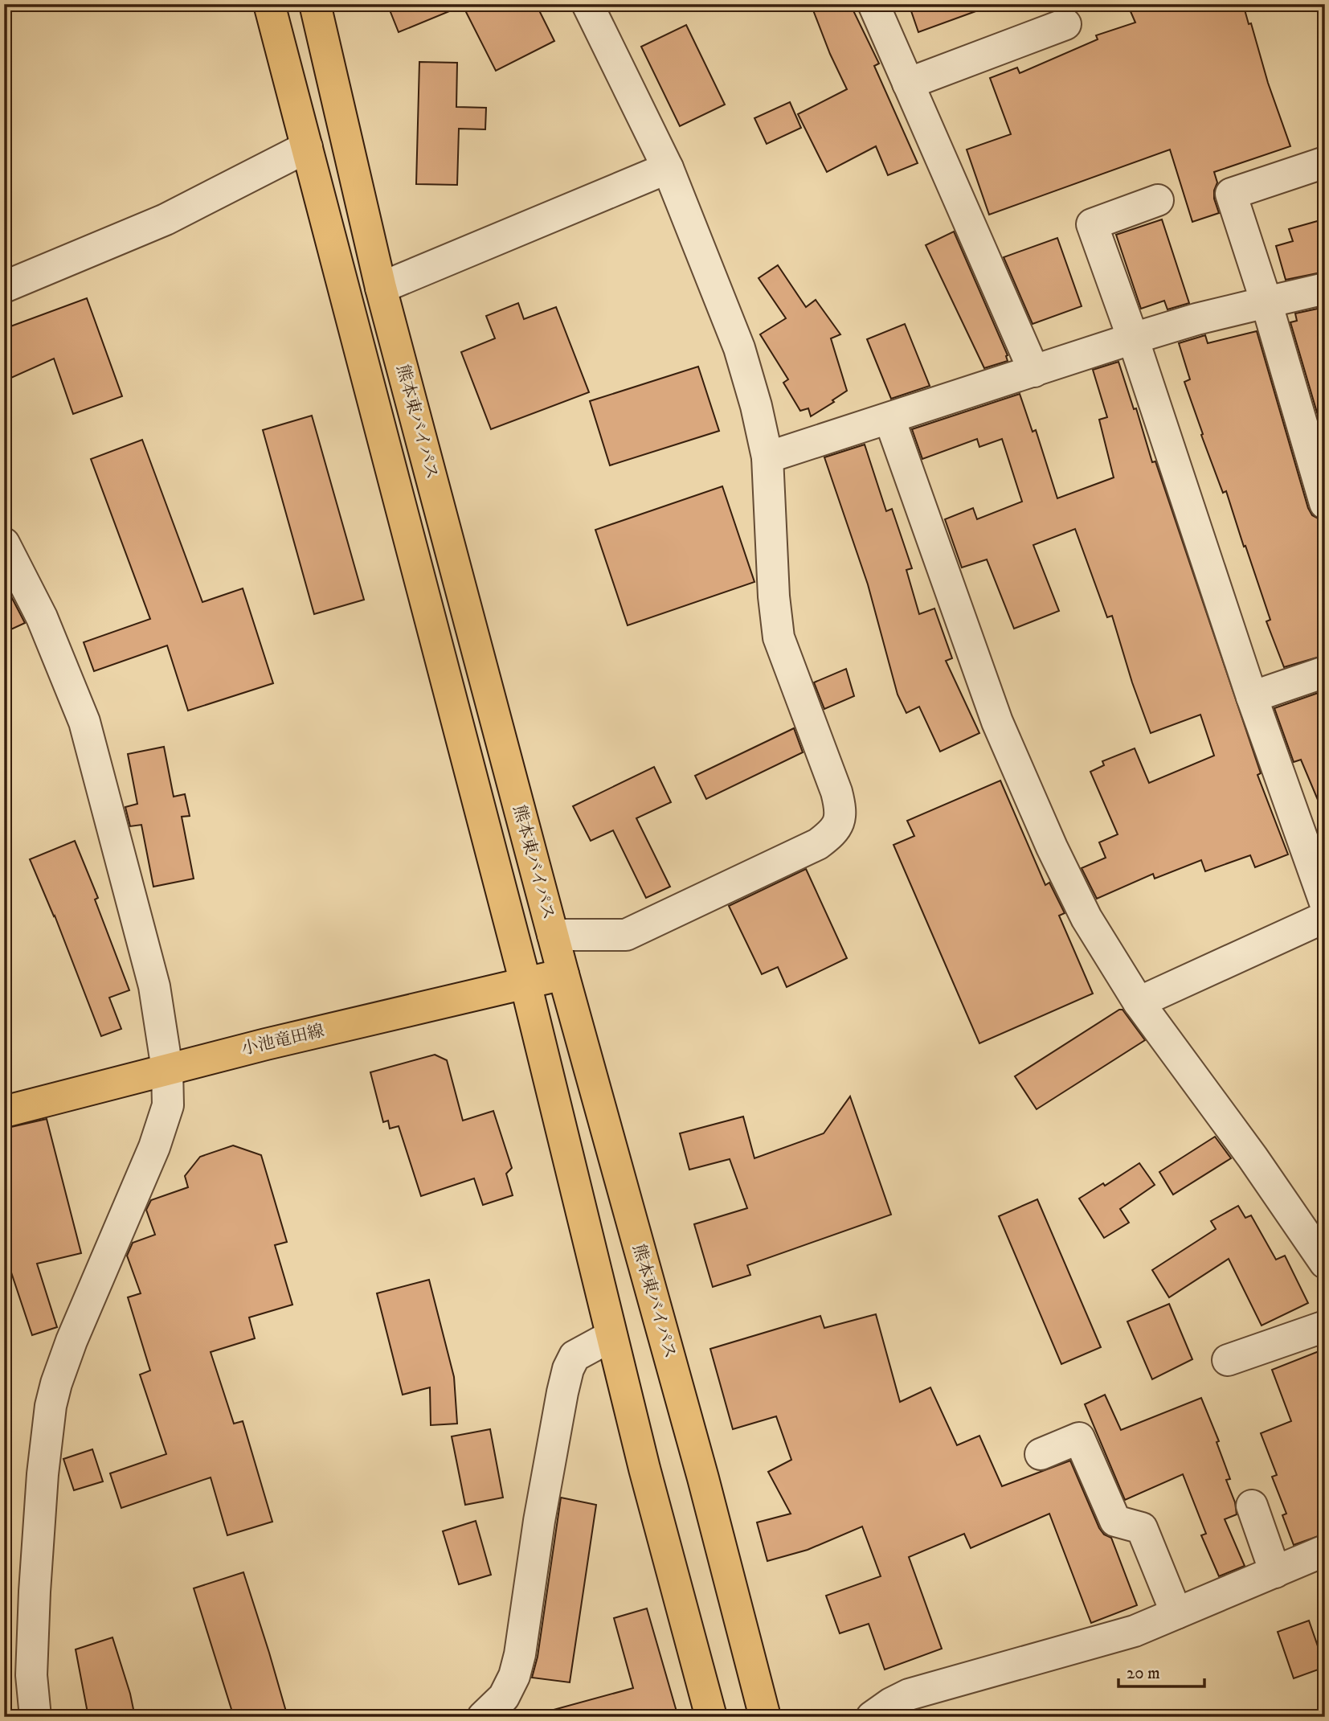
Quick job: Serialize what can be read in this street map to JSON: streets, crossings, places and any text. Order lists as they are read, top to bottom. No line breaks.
{"streets":{"main road":["熊本東バイパス","小池竜田線"]},"crossings":[["熊本東バイパス","小池竜田線"]],"scale_bar":"20 m"}
